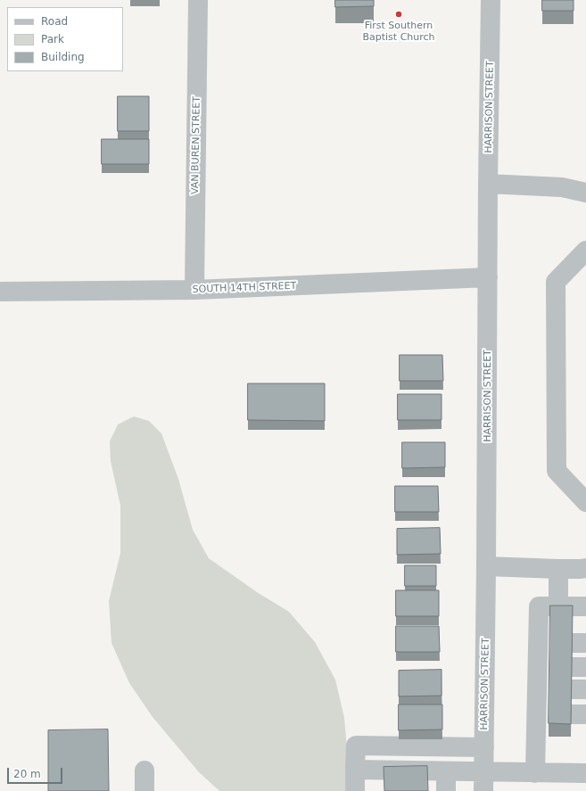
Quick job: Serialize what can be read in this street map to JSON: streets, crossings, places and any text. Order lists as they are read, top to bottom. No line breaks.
{"streets":{"street":["HARRISON STREET","VAN BUREN STREET","SOUTH 14TH STREET"]},"crossings":[["HARRISON STREET","SOUTH 14TH STREET"],["VAN BUREN STREET","SOUTH 14TH STREET"]],"places":["First Southern Baptist Church"],"legend":["Road","Park","Building"],"scale_bar":"20 m"}
